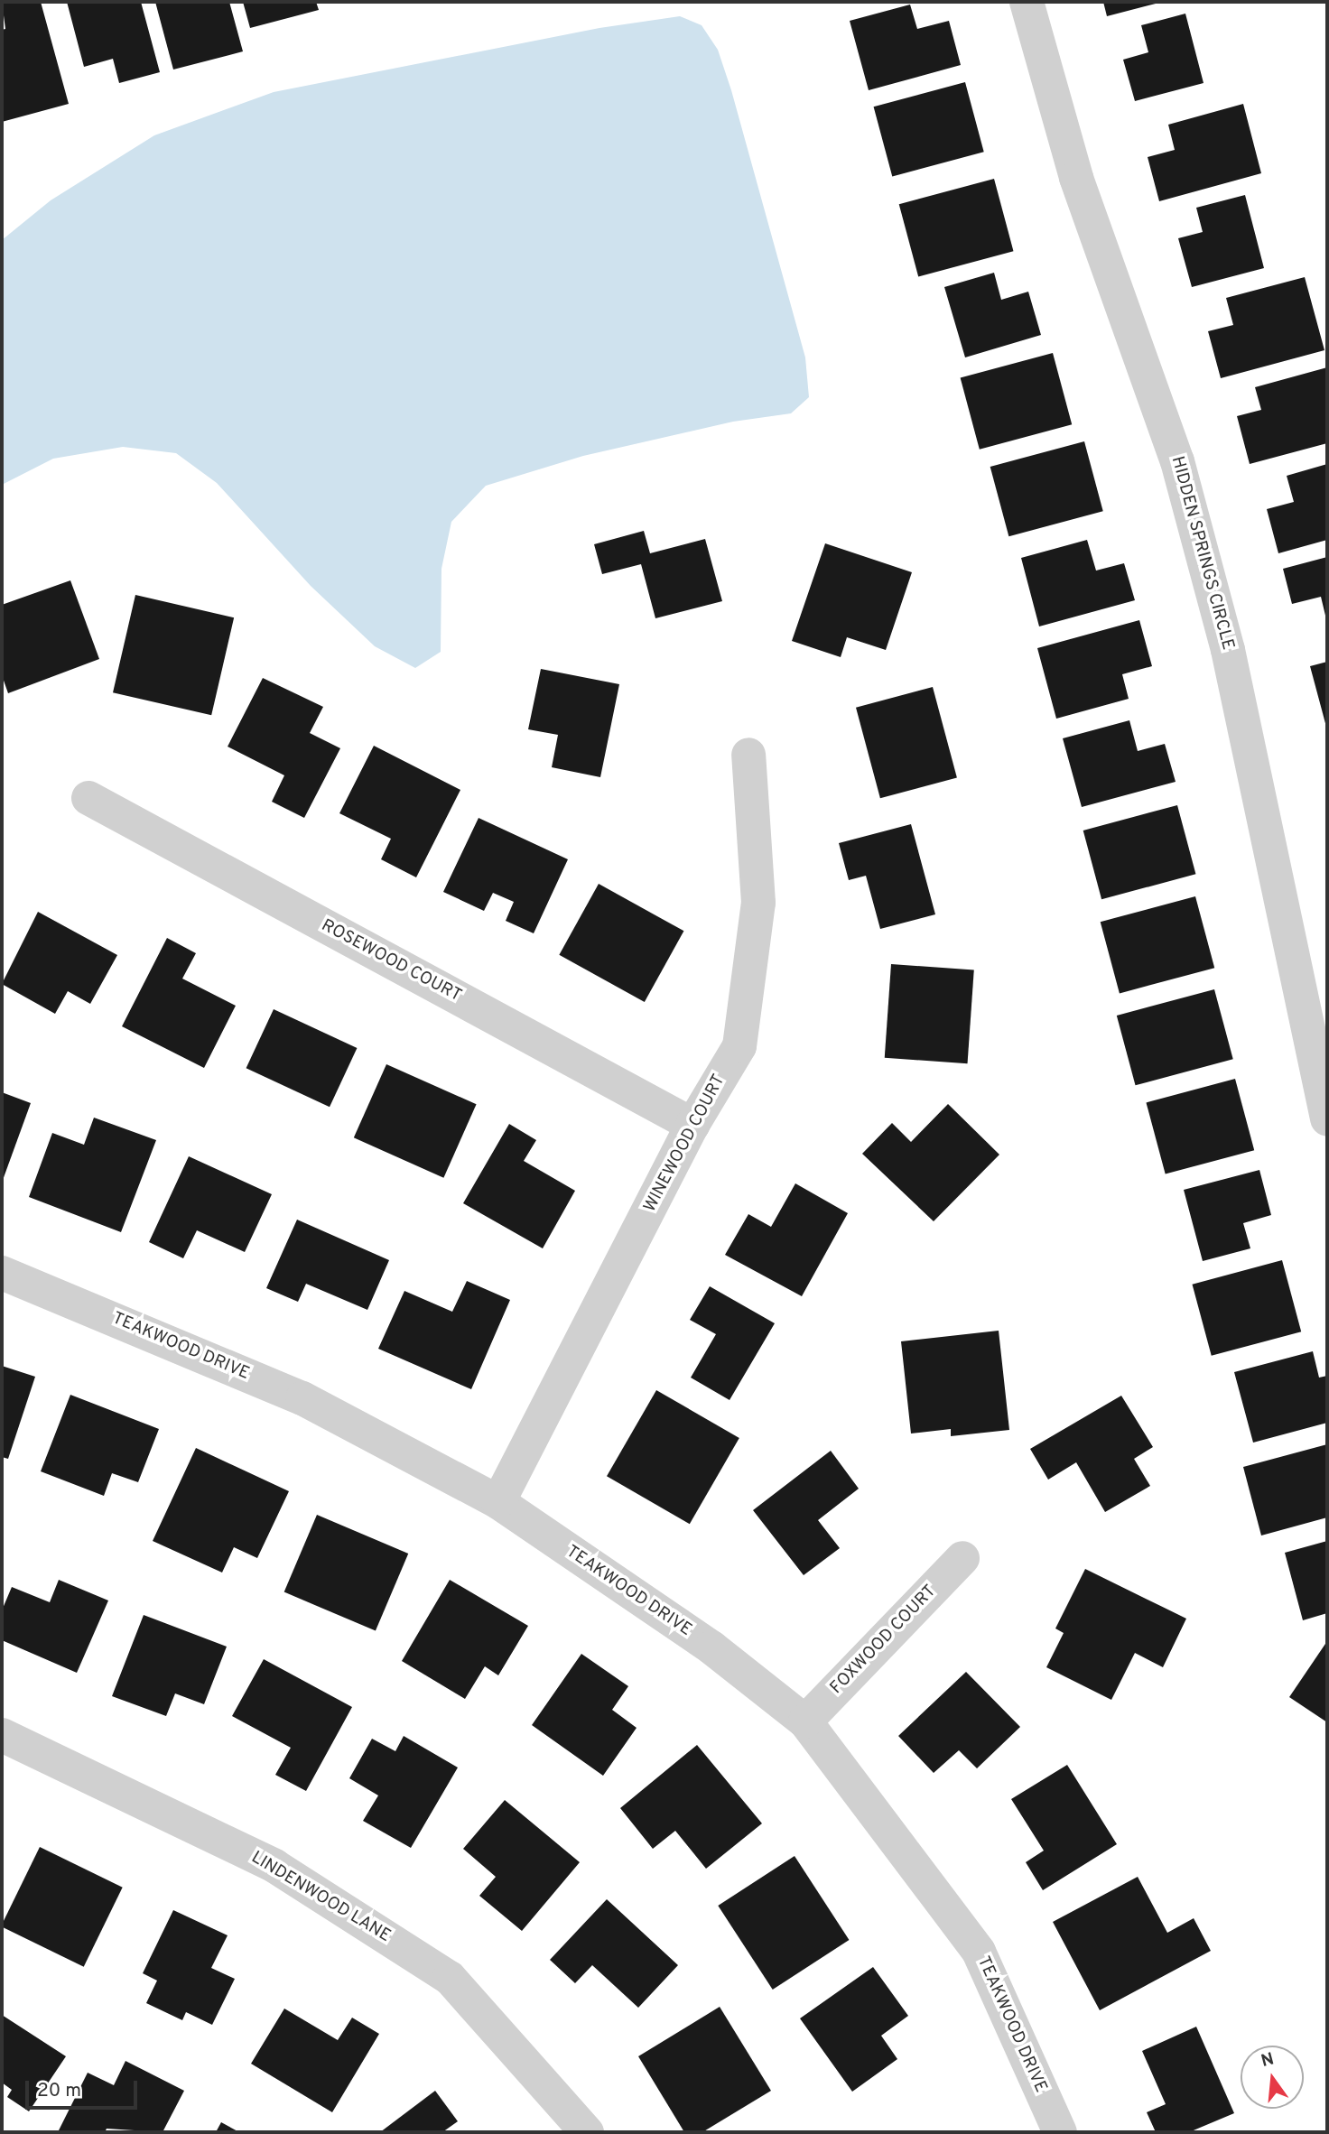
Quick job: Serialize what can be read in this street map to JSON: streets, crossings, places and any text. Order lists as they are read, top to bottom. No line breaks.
{"streets":{"street":["HIDDEN SPRINGS CIRCLE","ROSEWOOD COURT","WINEWOOD COURT","TEAKWOOD DRIVE","FOXWOOD COURT","LINDENWOOD LANE"]},"crossings":[["ROSEWOOD COURT","WINEWOOD COURT"],["WINEWOOD COURT","TEAKWOOD DRIVE"],["TEAKWOOD DRIVE","FOXWOOD COURT"]],"scale_bar":"20 m","north":"top"}
